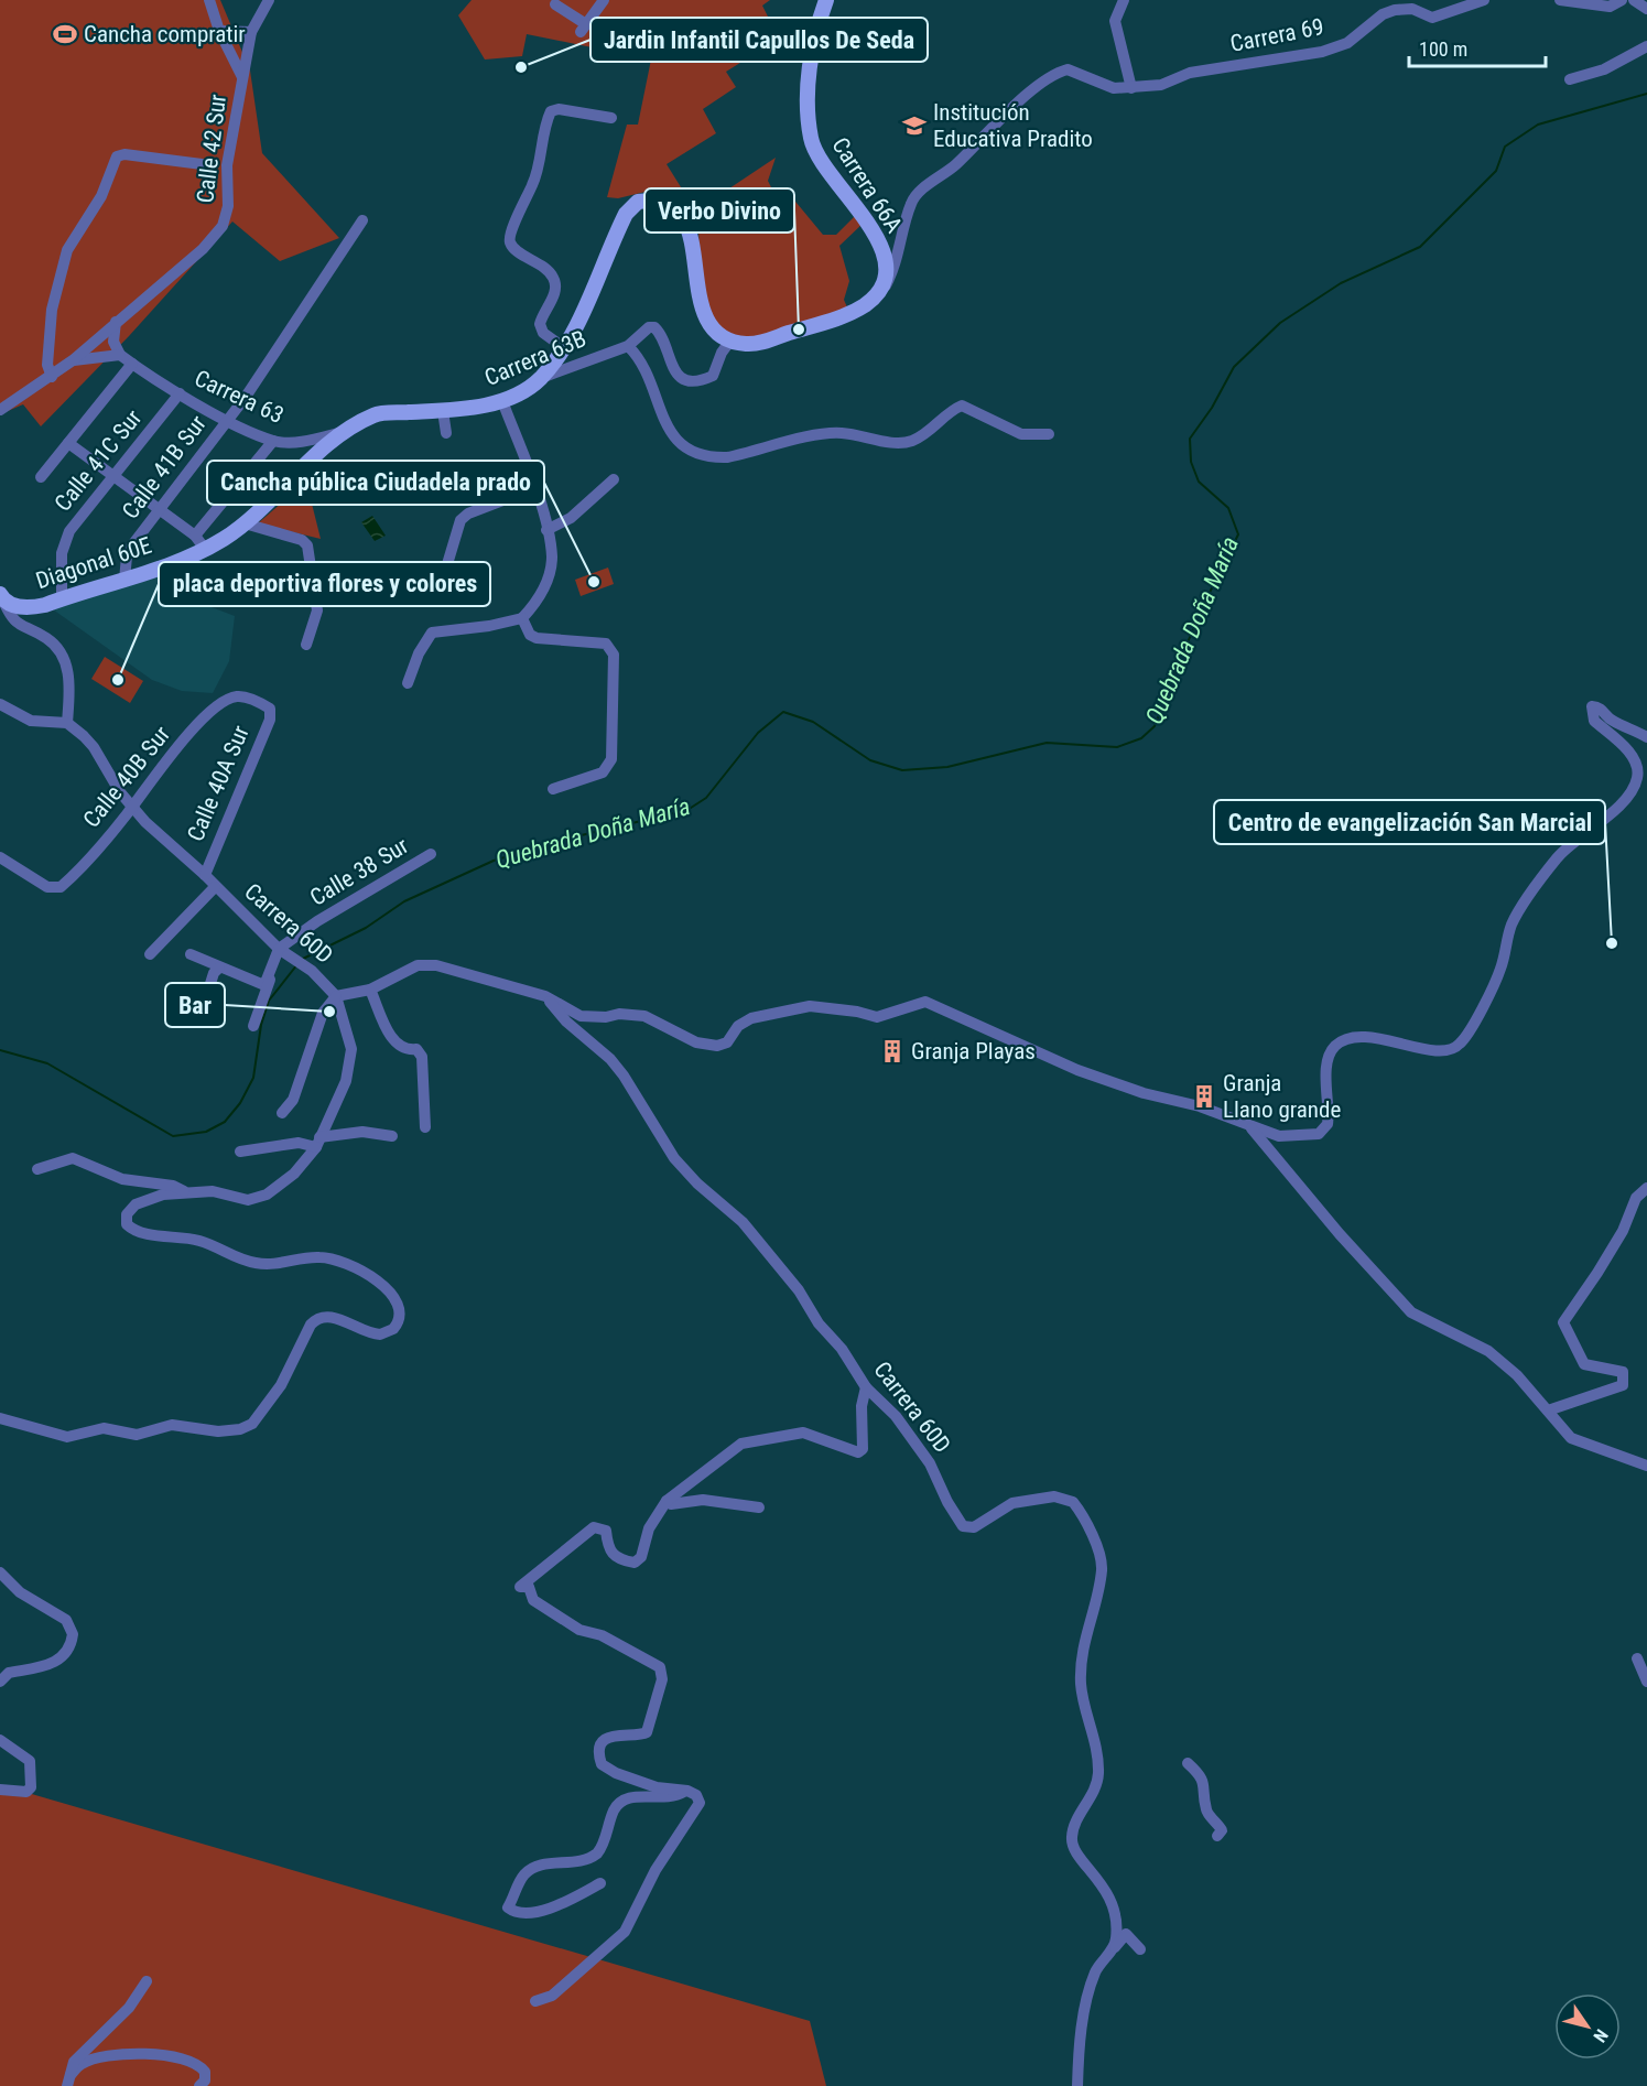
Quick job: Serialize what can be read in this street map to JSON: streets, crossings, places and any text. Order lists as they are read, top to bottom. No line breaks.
{"streets":{"main road":["Carrera 66A","Carrera 63B","Diagonal 60E"],"street":["Carrera 69","Calle 42 Sur","Carrera 63","Calle 41C Sur","Calle 41B Sur","Calle 40B Sur","Calle 40A Sur","Calle 38 Sur","Carrera 60D"]},"crossings":[["Carrera 69","Carrera 66A"],["Carrera 63B","Carrera 63"],["Carrera 63B","Diagonal 60E"],["Carrera 63","Calle 41C Sur"],["Carrera 63","Calle 41B Sur"],["Calle 41C Sur","Diagonal 60E"],["Calle 41B Sur","Diagonal 60E"],["Calle 40B Sur","Calle 40A Sur"],["Calle 40B Sur","Carrera 60D"],["Calle 40A Sur","Carrera 60D"],["Calle 38 Sur","Carrera 60D"]],"water":["Quebrada Doña María"],"places":{"sports":["Cancha compratir"],"other":["Jardin Infantil Capullos De Seda","Verbo Divino","Cancha pública Ciudadela prado","placa deportiva flores y colores","Centro de evangelización San Marcial","Bar"],"school or university":["Institución Educativa Pradito"],"building":["Granja Playas","Granja Llano grande"]},"scale_bar":"100 m","north":"bottom right"}
